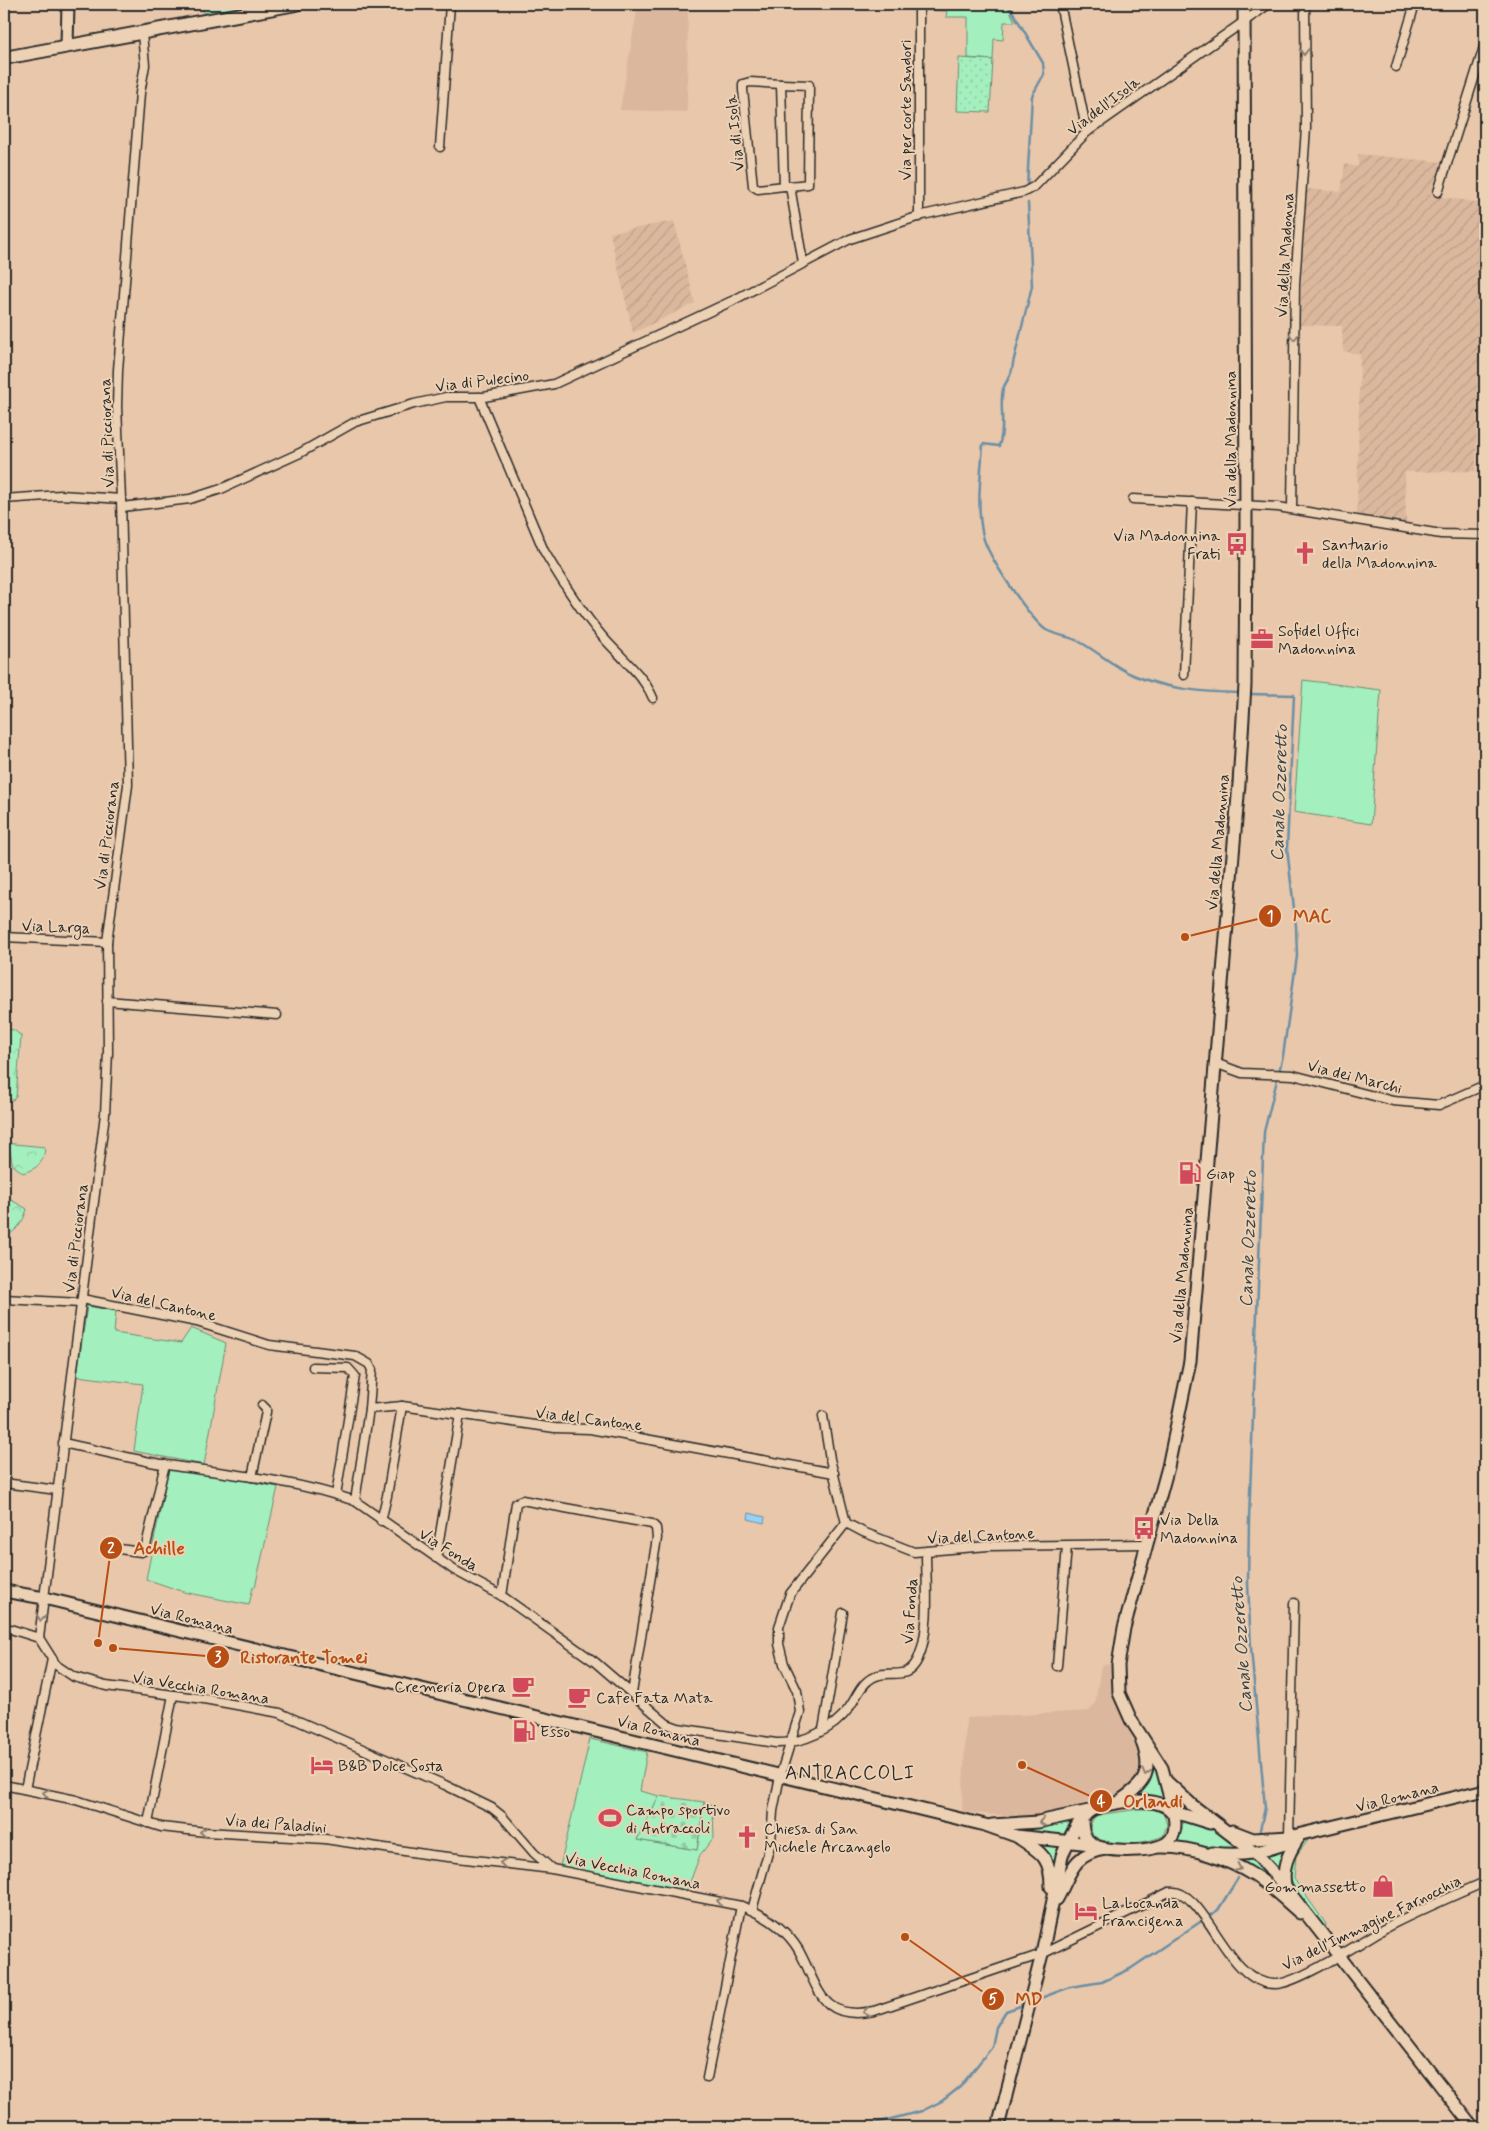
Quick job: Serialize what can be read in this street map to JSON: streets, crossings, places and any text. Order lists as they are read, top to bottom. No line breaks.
{"streets":{"main road":["Via della Madonnina","Via Romana"],"street":["Via dell'Isola","Via per corte Sandori","Via di Isola","Via della Madonna","Via di Pulecino","Via di Picciorana","Via Larga","Via dei Marchi","Via del Cantone","Via Fonda","Via Vecchia Romana","Via dei Paladini","Via dell'Immagine Farnocchia"]},"crossings":[["Via dell'Isola","Via per corte Sandori"],["Via dell'Isola","Via di Pulecino"],["Via dell'Isola","Via della Madonnina"],["Via per corte Sandori","Via di Pulecino"],["Via di Pulecino","Via di Picciorana"],["Via di Picciorana","Via Larga"],["Via di Picciorana","Via del Cantone"],["Via di Picciorana","Via Fonda"],["Via di Picciorana","Via Romana"],["Via di Picciorana","Via Vecchia Romana"],["Via della Madonnina","Via dei Marchi"],["Via della Madonnina","Via del Cantone"],["Via del Cantone","Via Fonda"],["Via Vecchia Romana","Via dei Paladini"],["Via Vecchia Romana","Via dell'Immagine Farnocchia"]],"one_way":["Via della Madonna","Via Vecchia Romana","Via dei Paladini"],"districts":["ANTRACCOLI"],"water":["Canale Ozzeretto"],"places":{"bus stop":["Via Madonnina Frati","Via Della Madonnina"],"church":["Santuario della Madonnina","Chiesa di San Michele Arcangelo"],"office":["Sofidel Uffici Madonnina"],"other":["MAC","Achille","Ristorante Tomei","Orlandi","MD"],"fuel station":["Giap","Esso"],"cafe":["Cremeria Opera","Cafe Fata Mata"],"hotel":["B&B Dolce Sosta","La Locanda Francigena"],"sports":["Campo sportivo di Antraccoli"],"shop":["Gommassetto"]}}
